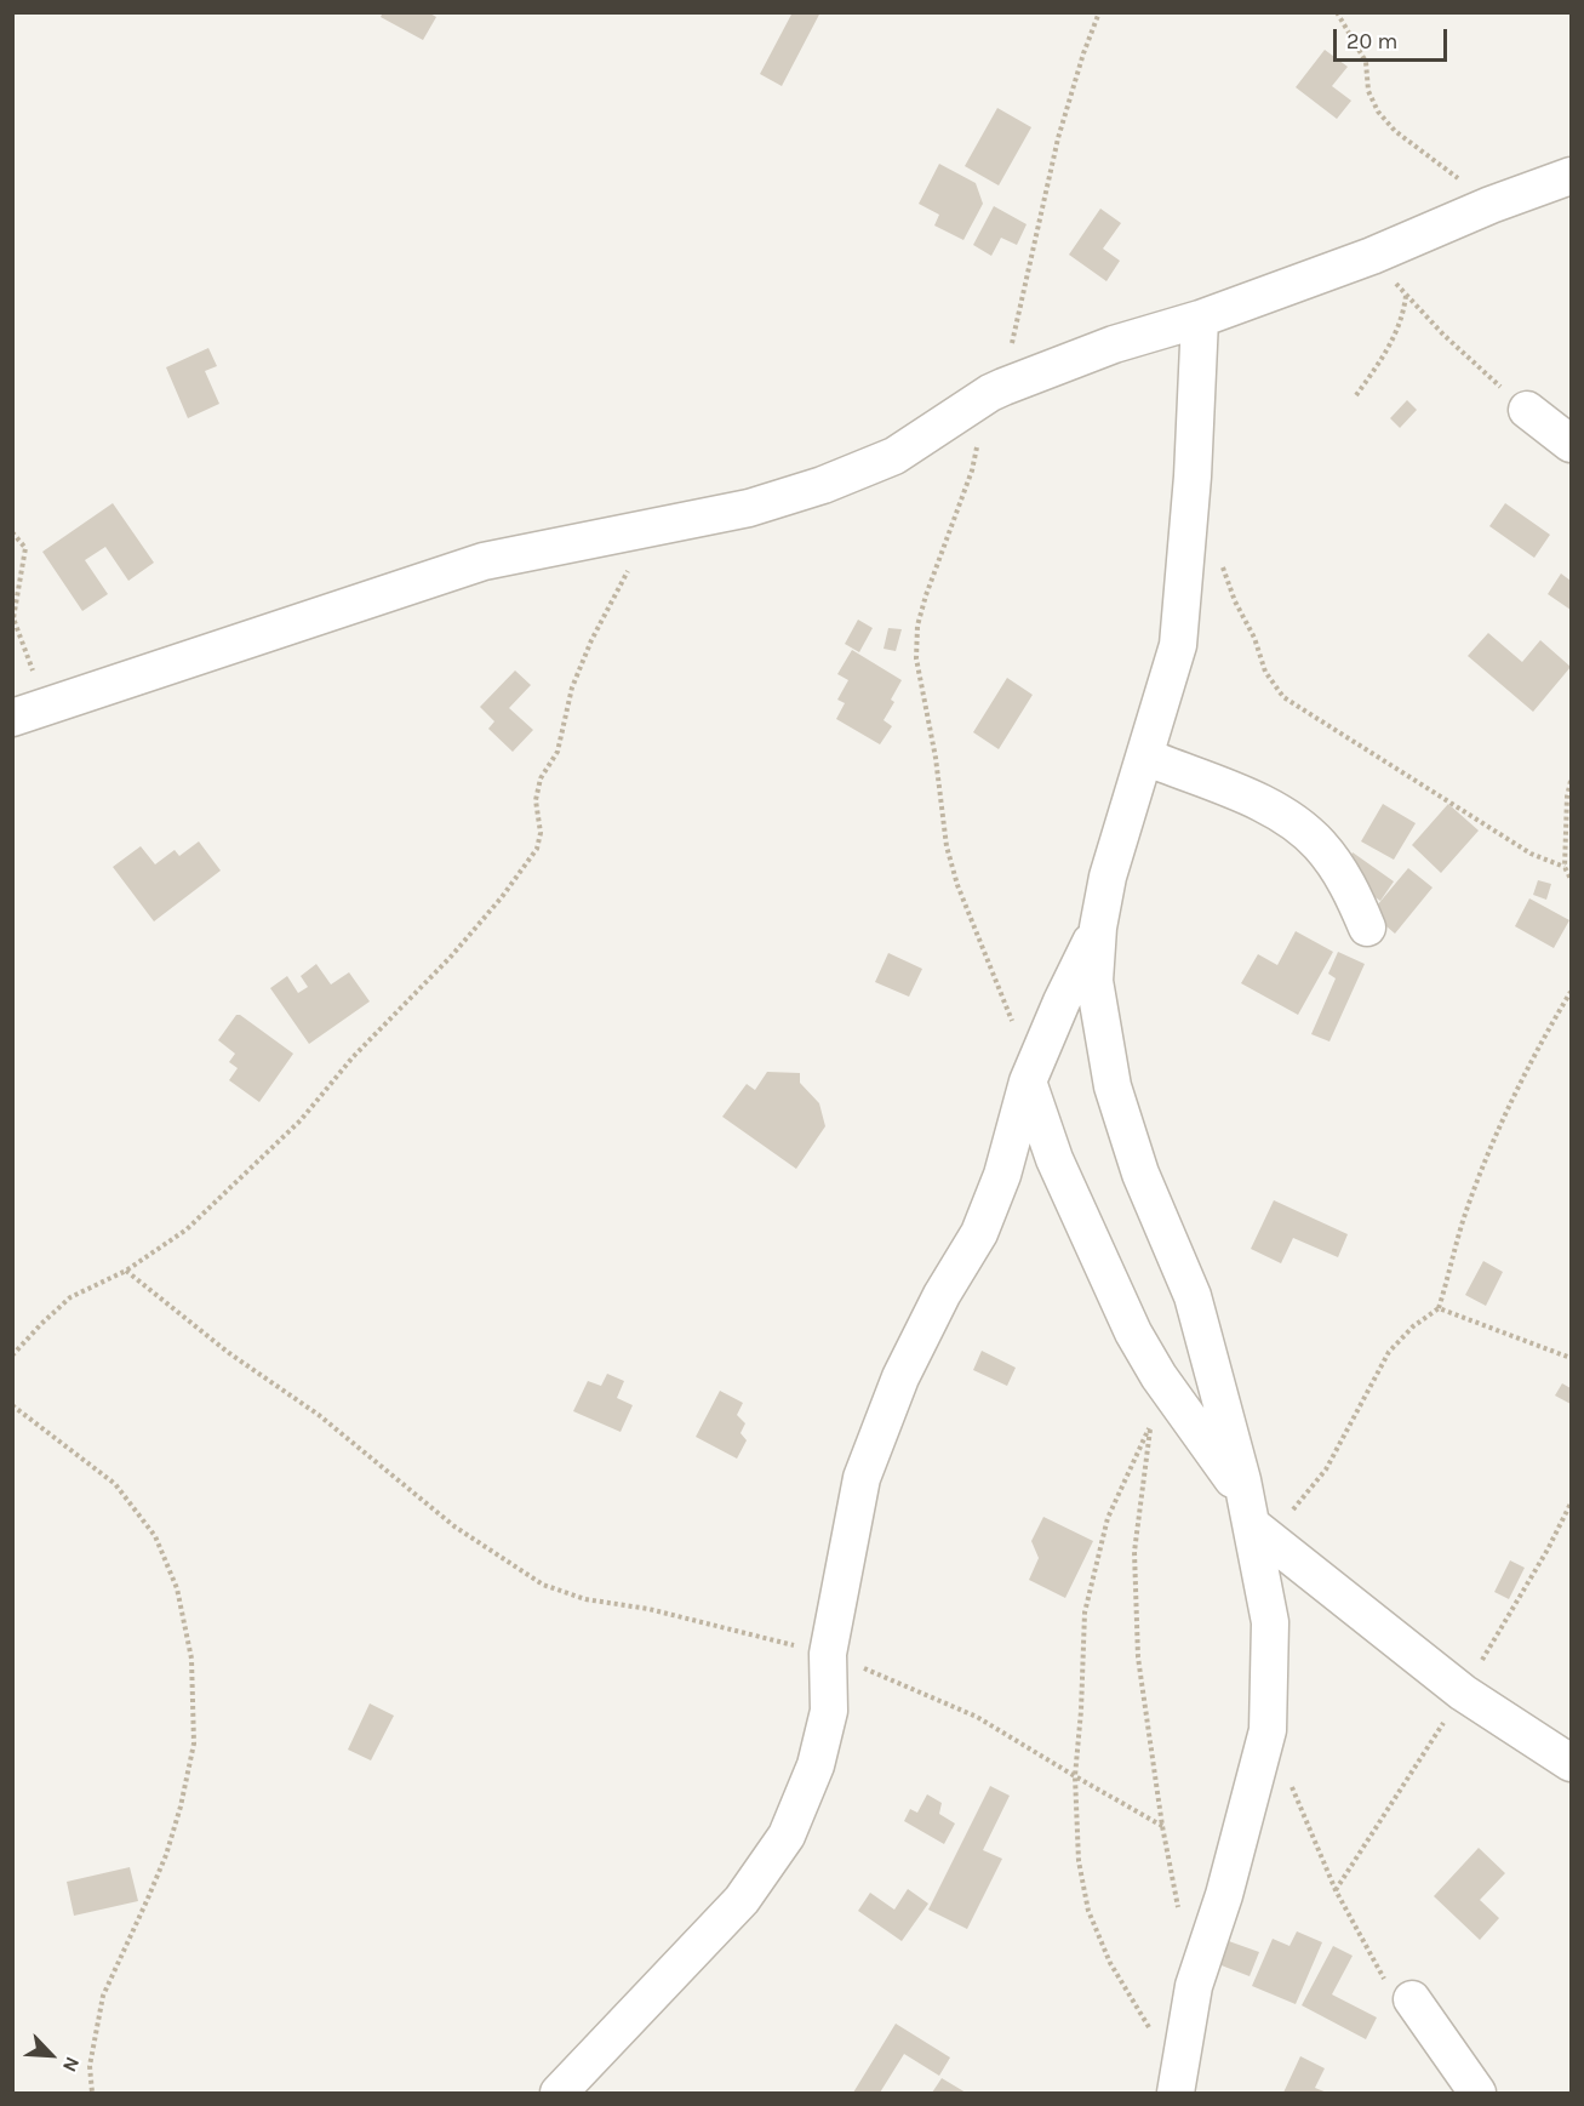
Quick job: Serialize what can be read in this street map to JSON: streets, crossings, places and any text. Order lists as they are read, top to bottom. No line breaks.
{"scale_bar":"20 m","north":"bottom right"}
